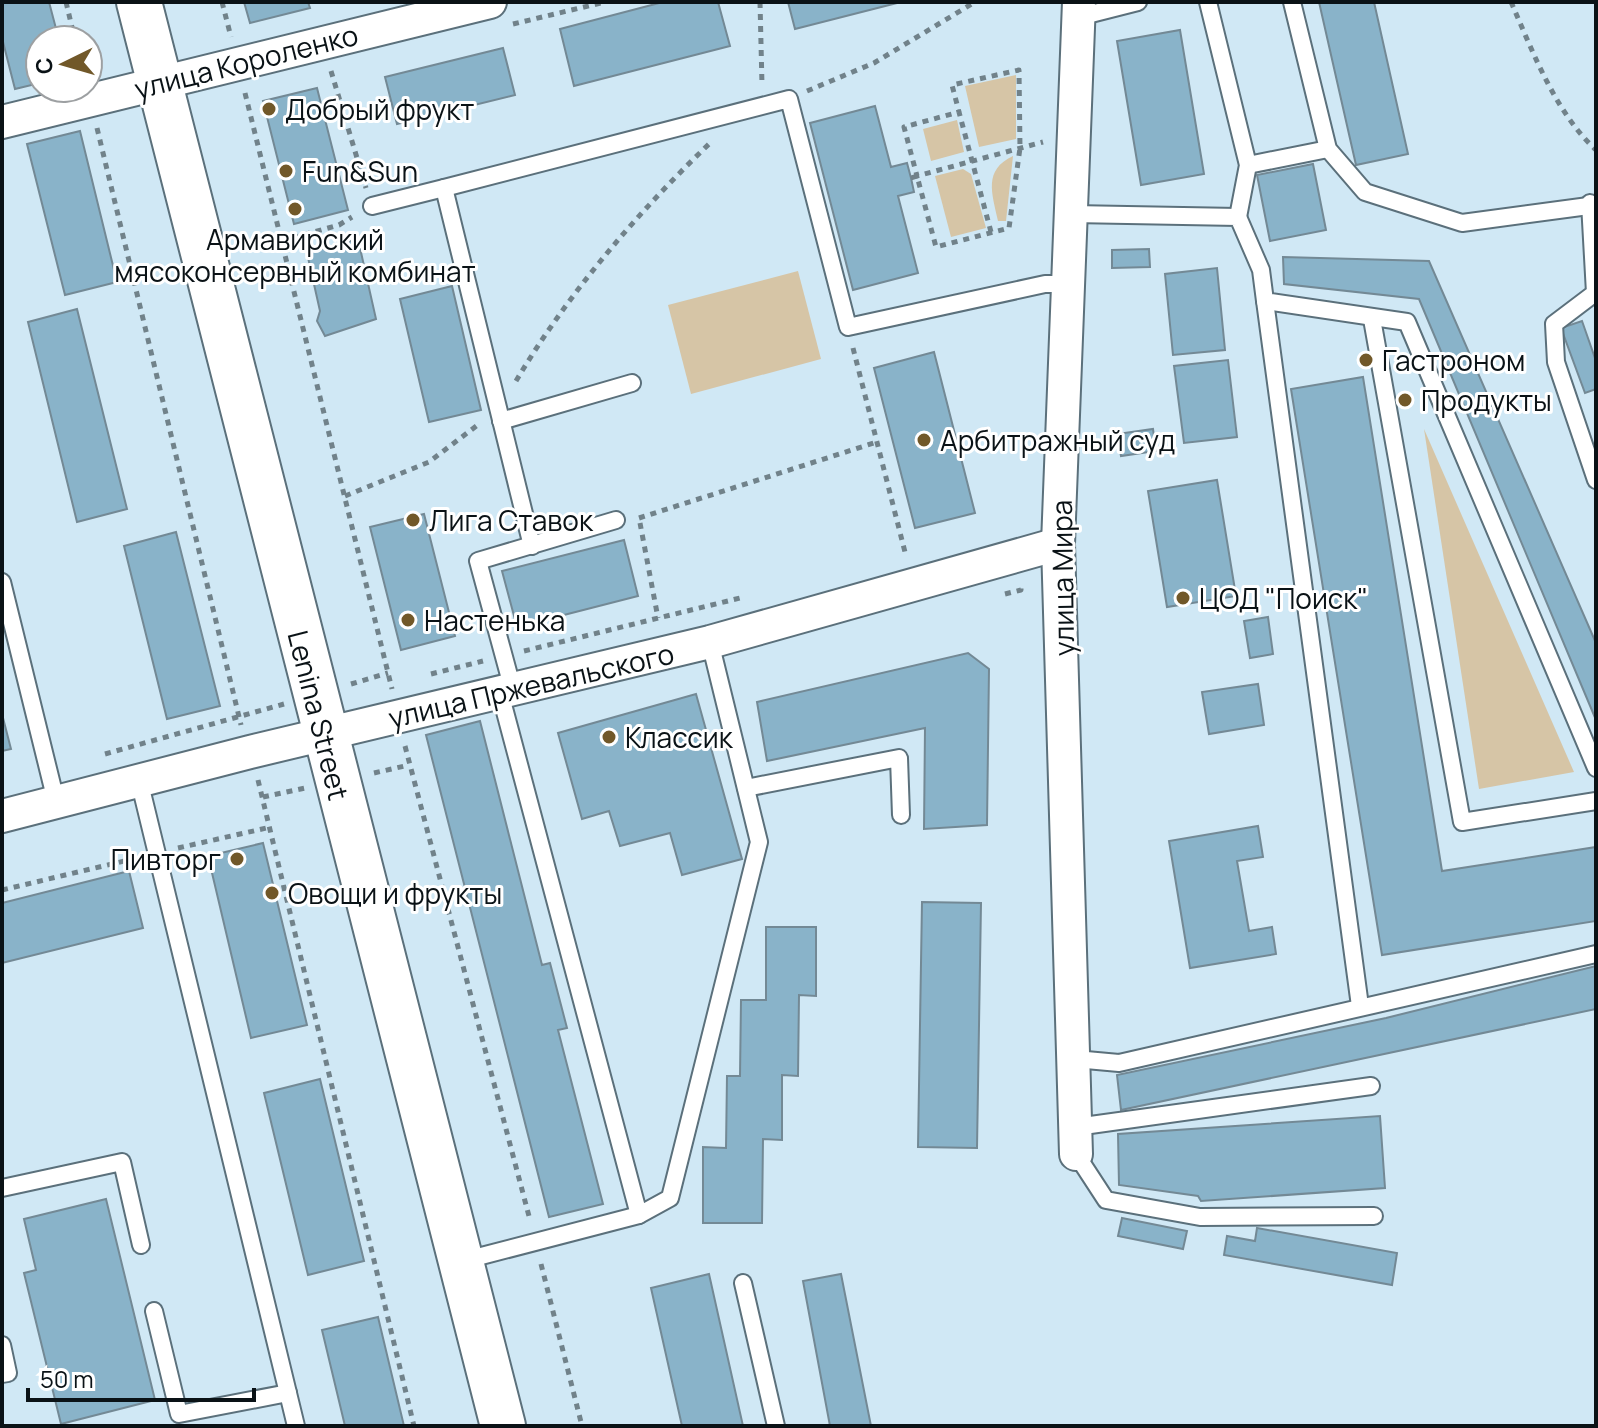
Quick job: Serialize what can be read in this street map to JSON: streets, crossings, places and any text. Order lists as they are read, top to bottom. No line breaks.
{"streets":{"main road":["Lenina Street"],"street":["улица Короленко","улица Мира","улица Пржевальского"]},"crossings":[["улица Короленко","Lenina Street"],["улица Мира","улица Пржевальского"],["улица Пржевальского","Lenina Street"]],"places":["Добрый фрукт","Fun&Sun","Армавирский мясоконсервный комбинат","Гастроном","Продукты","Арбитражный суд","Лига Ставок","ЦОД \"Поиск\"","Настенька","Классик","Пивторг","Овощи и фрукты"],"scale_bar":"50 m","north":"left"}
